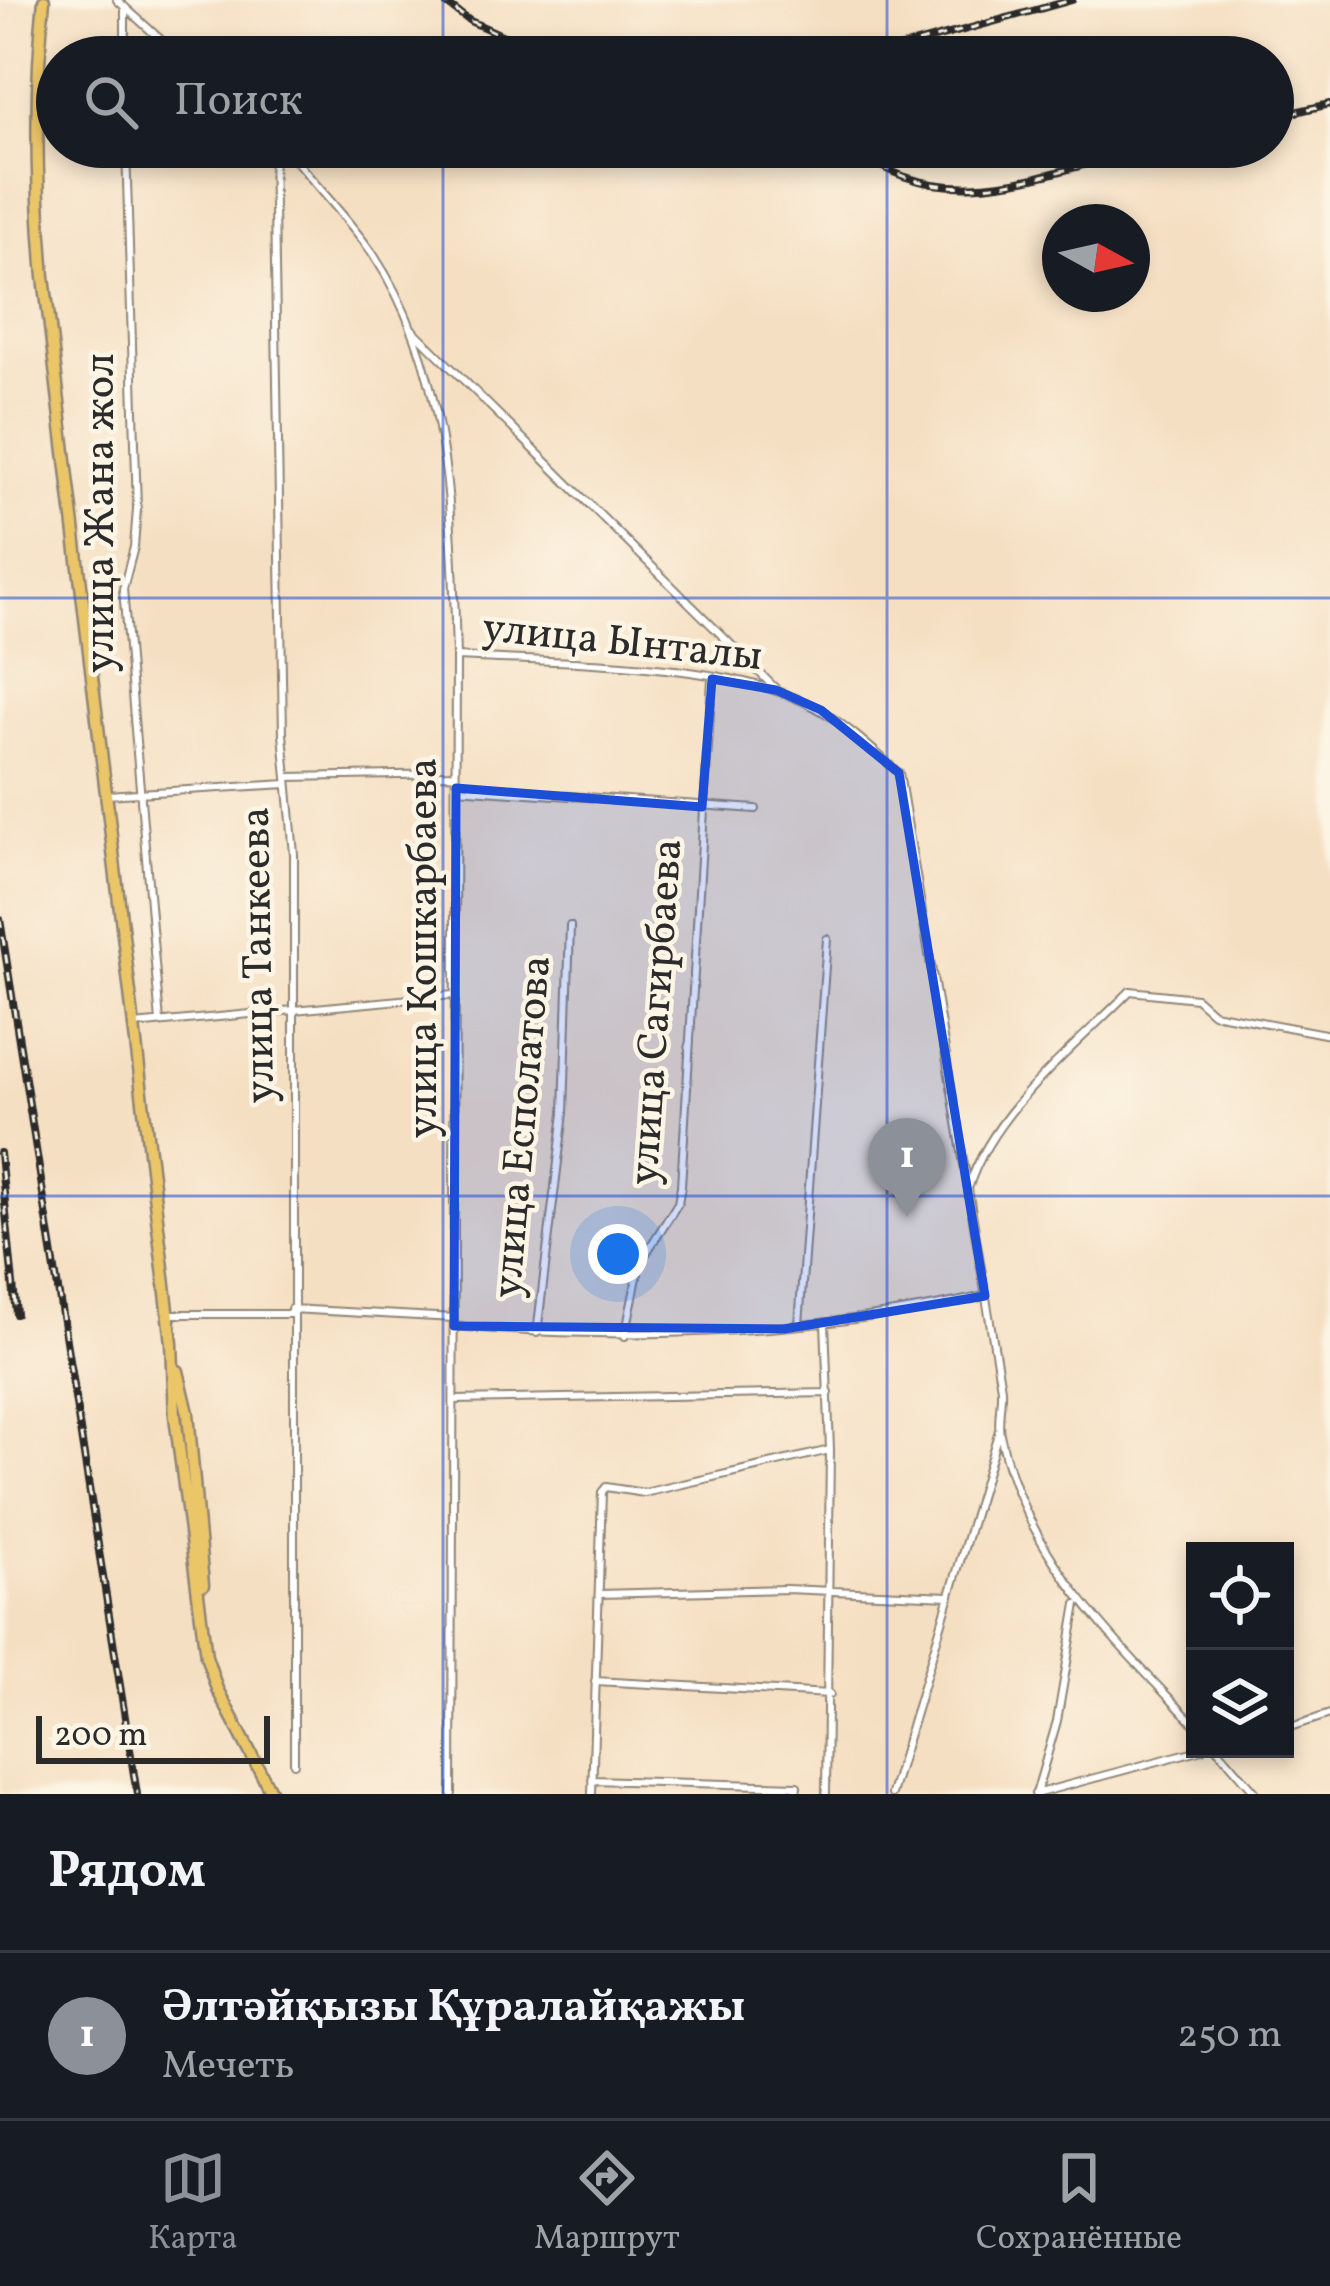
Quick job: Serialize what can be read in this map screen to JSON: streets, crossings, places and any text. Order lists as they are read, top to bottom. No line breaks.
{"streets":{"street":["улица Жана жол","улица Ынталы","улица Кошкарбаева","улица Танкеева","улица Сагирбаева","улица Есполатова"]},"crossings":[["улица Ынталы","улица Кошкарбаева"],["улица Ынталы","улица Сагирбаева"]],"scale_bar":"200 m","north":"right","page":{"search":"Поиск","pins":"1","scale":"200 m","heading":"Рядом","list":[{"mark":"1","name":"Әлтәйқызы Құралайқажы","note":"Мечеть","value":"250 m"}],"nav":["Карта","Маршрут","Сохранённые"]}}
